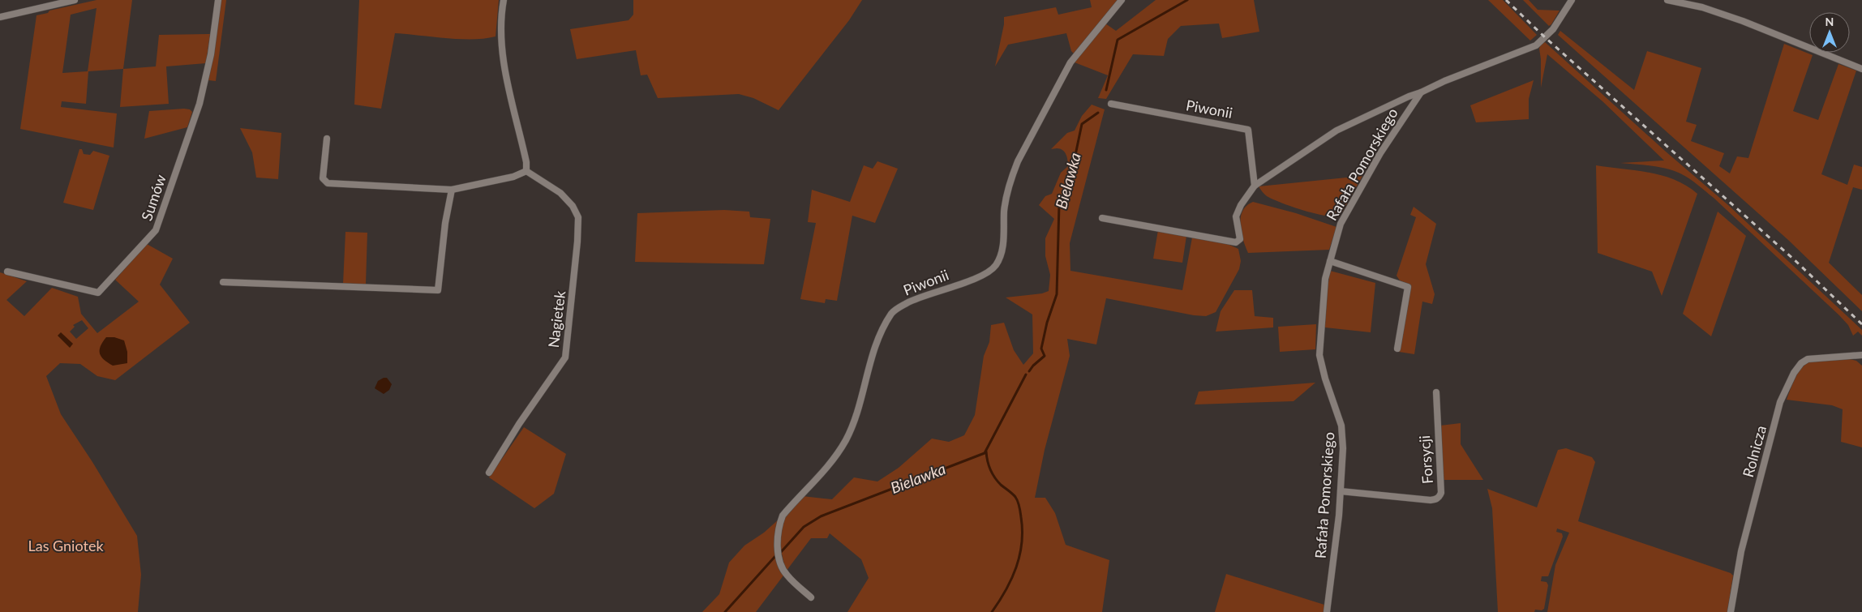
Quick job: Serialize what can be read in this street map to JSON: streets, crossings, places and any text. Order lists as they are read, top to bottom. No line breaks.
{"streets":{"street":["Piwonii","Rafała Pomorskiego","Sumów","Nagietek","Rolnicza","Forsycji"]},"crossings":[["Piwonii","Rafała Pomorskiego"],["Rafała Pomorskiego","Forsycji"]],"water":["Bielawka"],"parks":["Las Gniotek"],"north":"top"}
